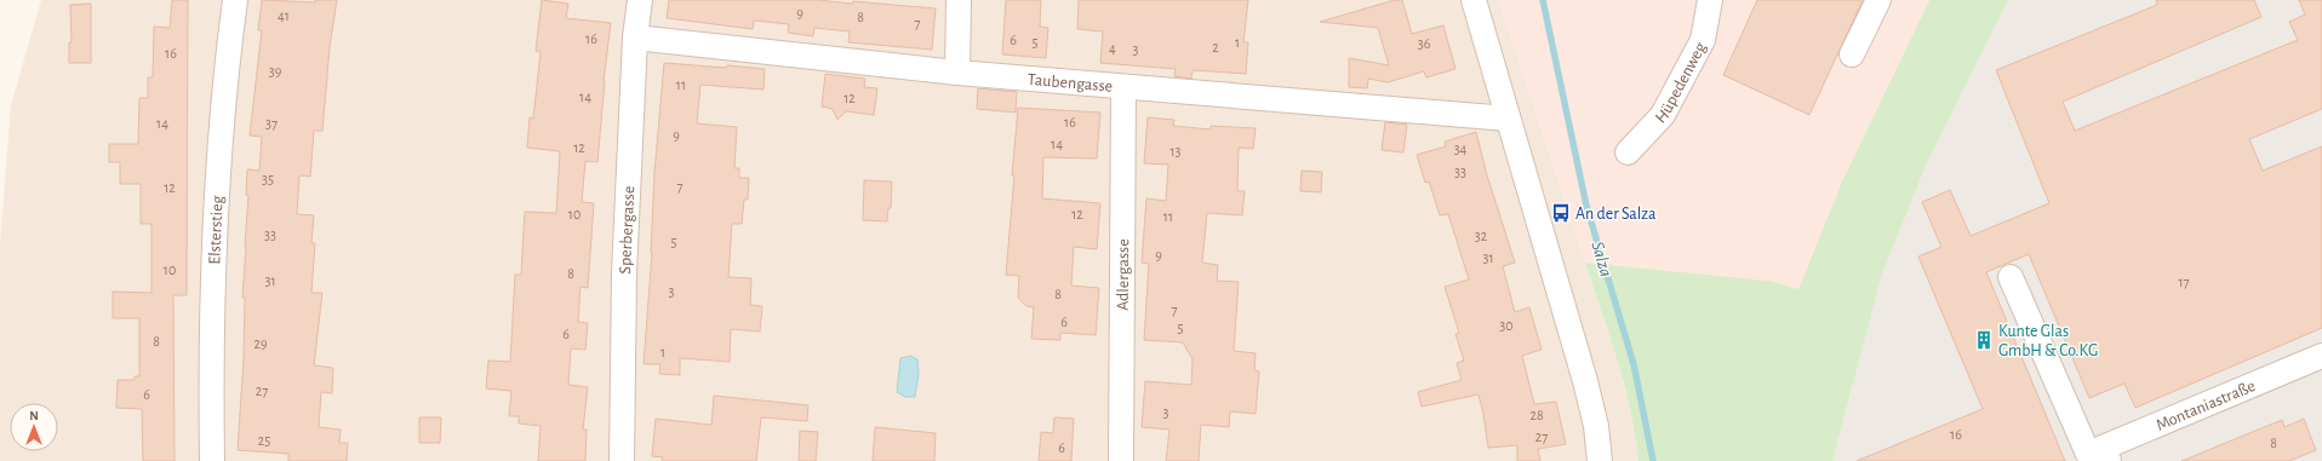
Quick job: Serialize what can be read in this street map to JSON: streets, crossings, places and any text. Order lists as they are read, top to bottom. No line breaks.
{"streets":{"street":["Hüpedenweg","Taubengasse","Elsterstieg","Sperbergasse","Adlergasse","Montaniastraße"]},"crossings":[["Taubengasse","Sperbergasse"],["Taubengasse","Adlergasse"]],"water":["Salza"],"places":{"bus stop":["An der Salza"],"building":["Kunte Glas GmbH & Co.KG"]},"house_numbers":["9","41","8","7","16","6","5","1","36","2","4","3","16","39","11","14","12","16","14","37","9","14","12","34","13","33","35","7","12","10","12","11","33","32","5","9","31","10","8","31","17","3","8","7","6","30","5","6","8","29","1","27","6","3","28","16","27","25","8","6"],"north":"top"}
